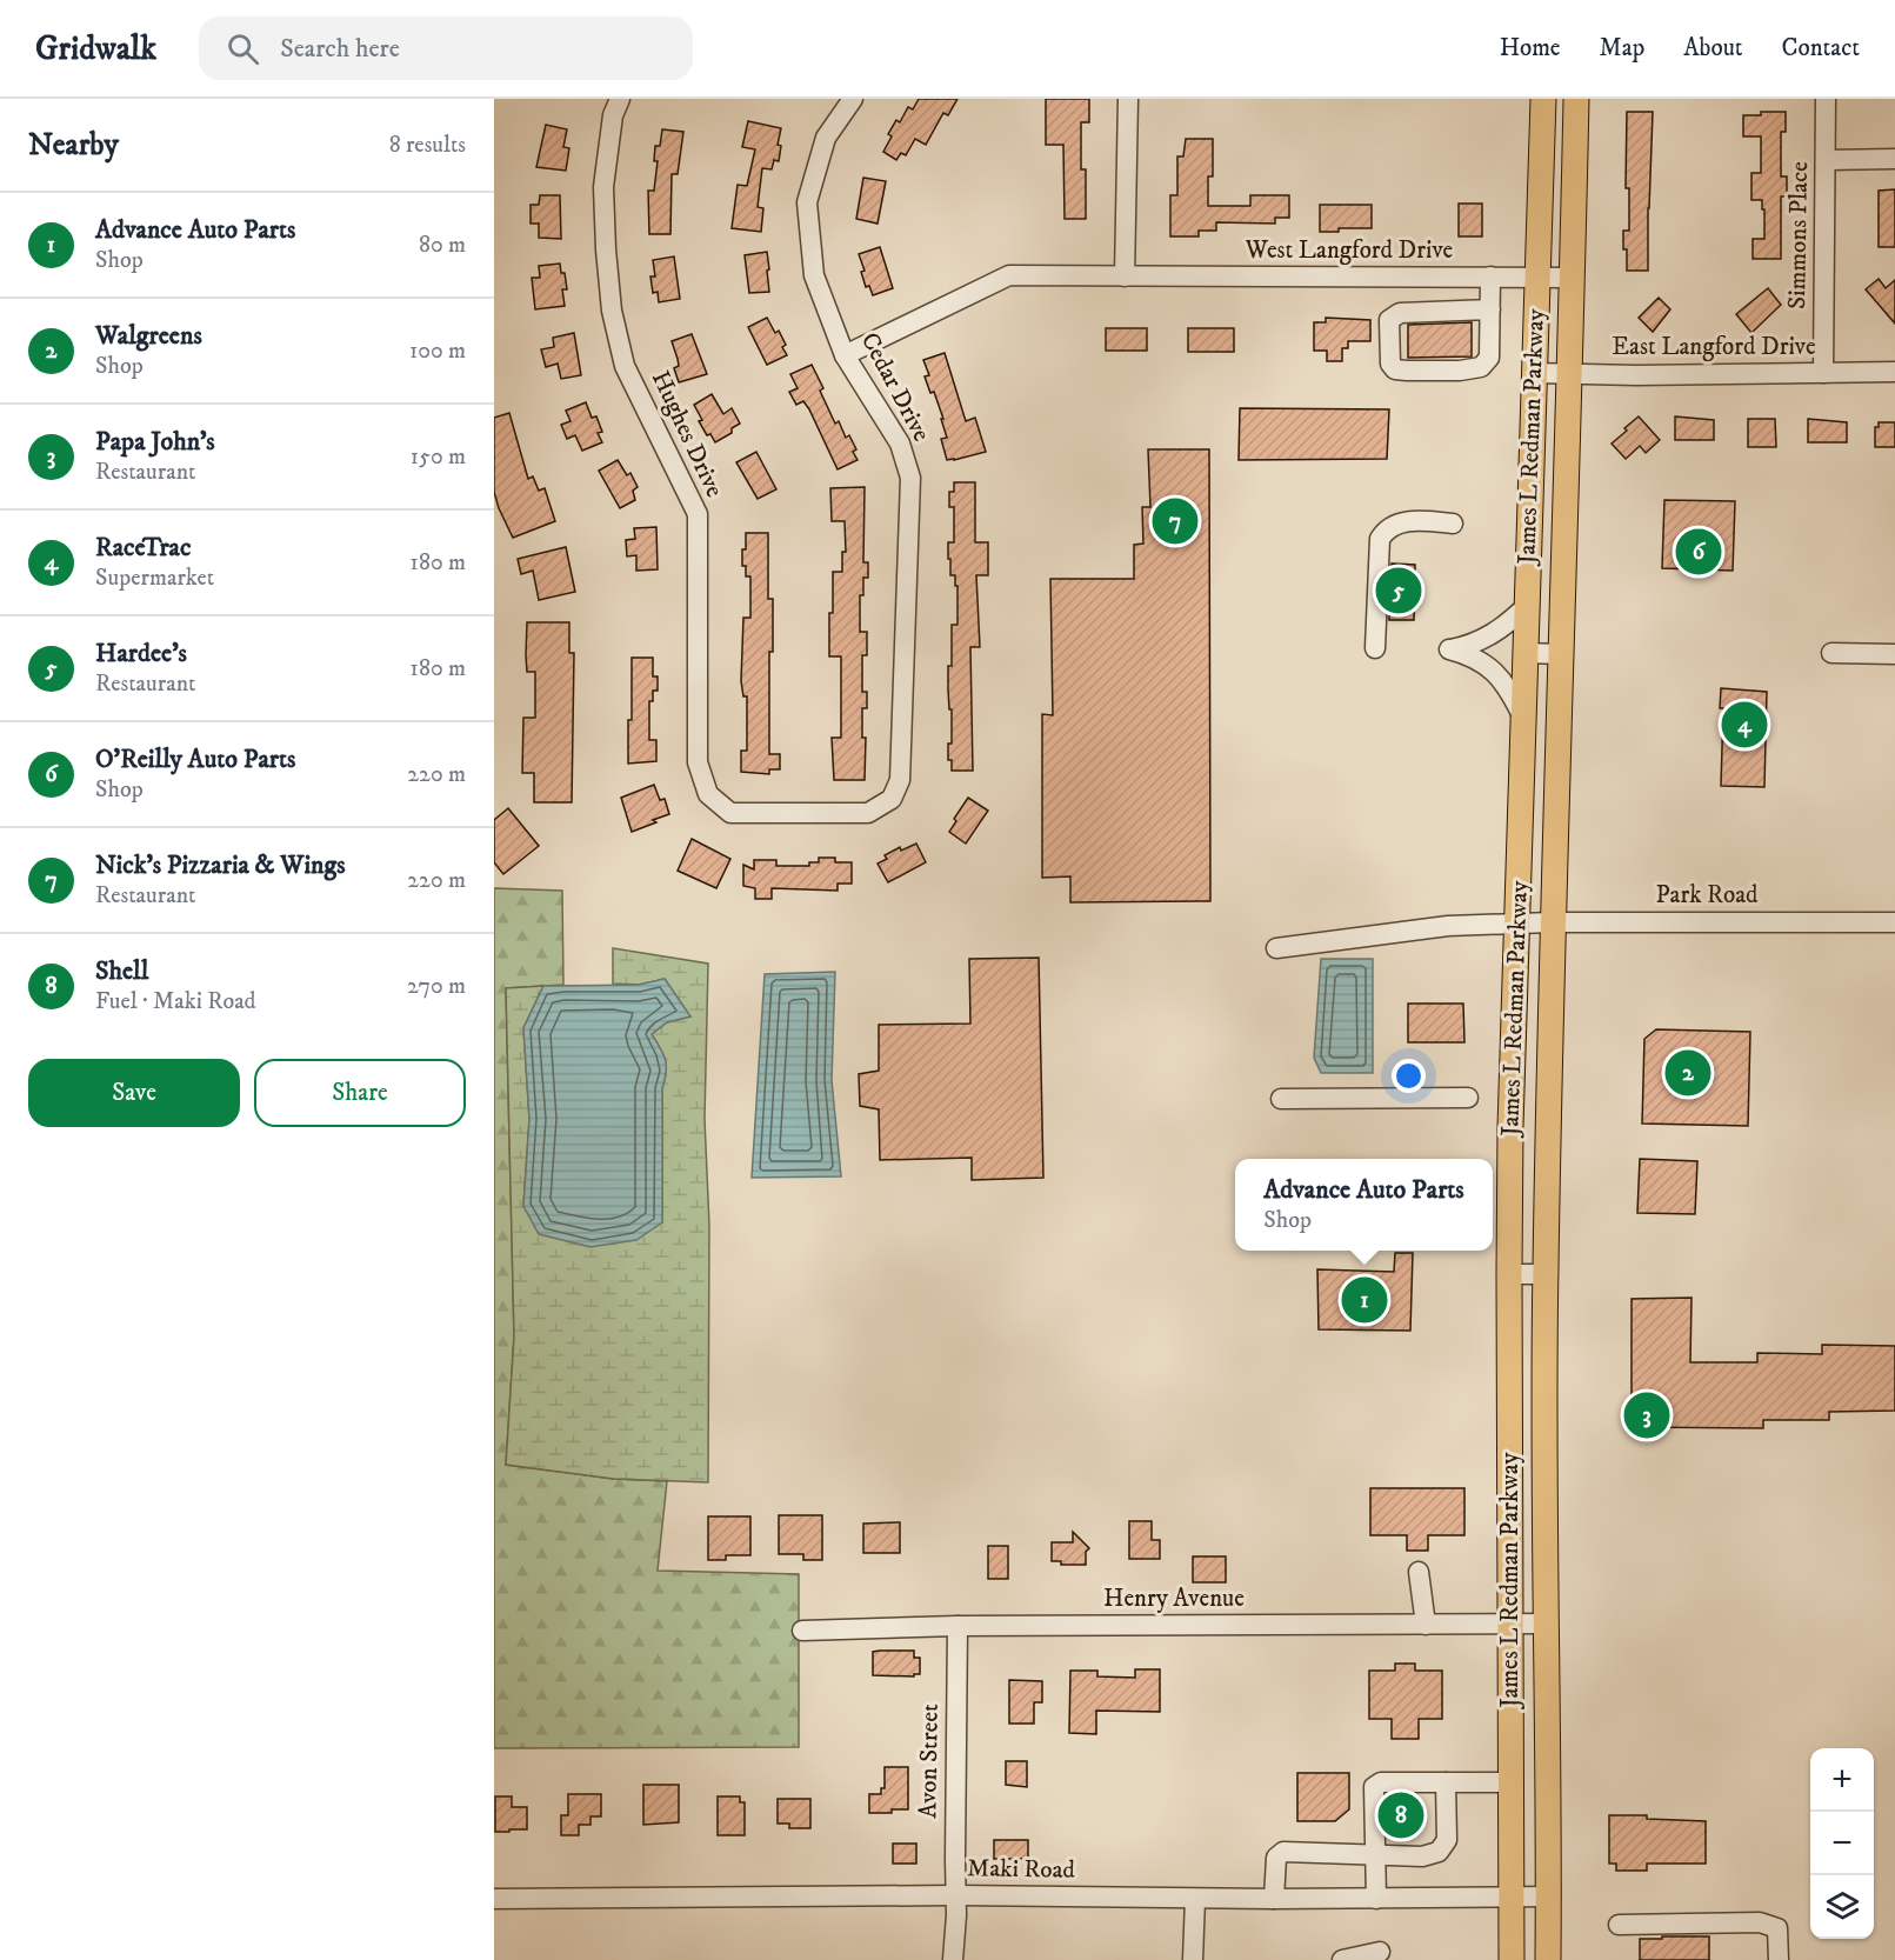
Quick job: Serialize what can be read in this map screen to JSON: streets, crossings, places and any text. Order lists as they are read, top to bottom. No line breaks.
{"streets":{"main road":["James L Redman Parkway"],"street":["Simmons Place","West Langford Drive","East Langford Drive","Cedar Drive","Hughes Drive","Park Road","Henry Avenue","Avon Street","Maki Road"]},"crossings":[["Simmons Place","East Langford Drive"],["West Langford Drive","Cedar Drive"],["West Langford Drive","James L Redman Parkway"],["East Langford Drive","James L Redman Parkway"],["Cedar Drive","Hughes Drive"],["James L Redman Parkway","Park Road"],["James L Redman Parkway","Henry Avenue"],["James L Redman Parkway","Maki Road"],["Henry Avenue","Avon Street"],["Avon Street","Maki Road"]],"page":{"header":"Gridwalk","search":"Search here","nav":["Home","Map","About","Contact"],"heading":["Nearby","8 results"],"list":[{"mark":"1","name":"Advance Auto Parts","note":"Shop","value":"80 m"},{"mark":"2","name":"Walgreens","note":"Shop","value":"100 m"},{"mark":"3","name":"Papa John's","note":"Restaurant","value":"150 m"},{"mark":"4","name":"RaceTrac","note":"Supermarket","value":"180 m"},{"mark":"5","name":"Hardee's","note":"Restaurant","value":"180 m"},{"mark":"6","name":"O'Reilly Auto Parts","note":"Shop","value":"220 m"},{"mark":"7","name":"Nick's Pizzaria & Wings","note":"Restaurant","value":"220 m"},{"mark":"8","name":"Shell","note":"Fuel · Maki Road","value":"270 m"}],"pins":["7","6","5","4","2","1","3","8"],"buttons":["Save","Share"],"popup":["Advance Auto Parts","Shop"],"map_buttons":["+","−"]}}
